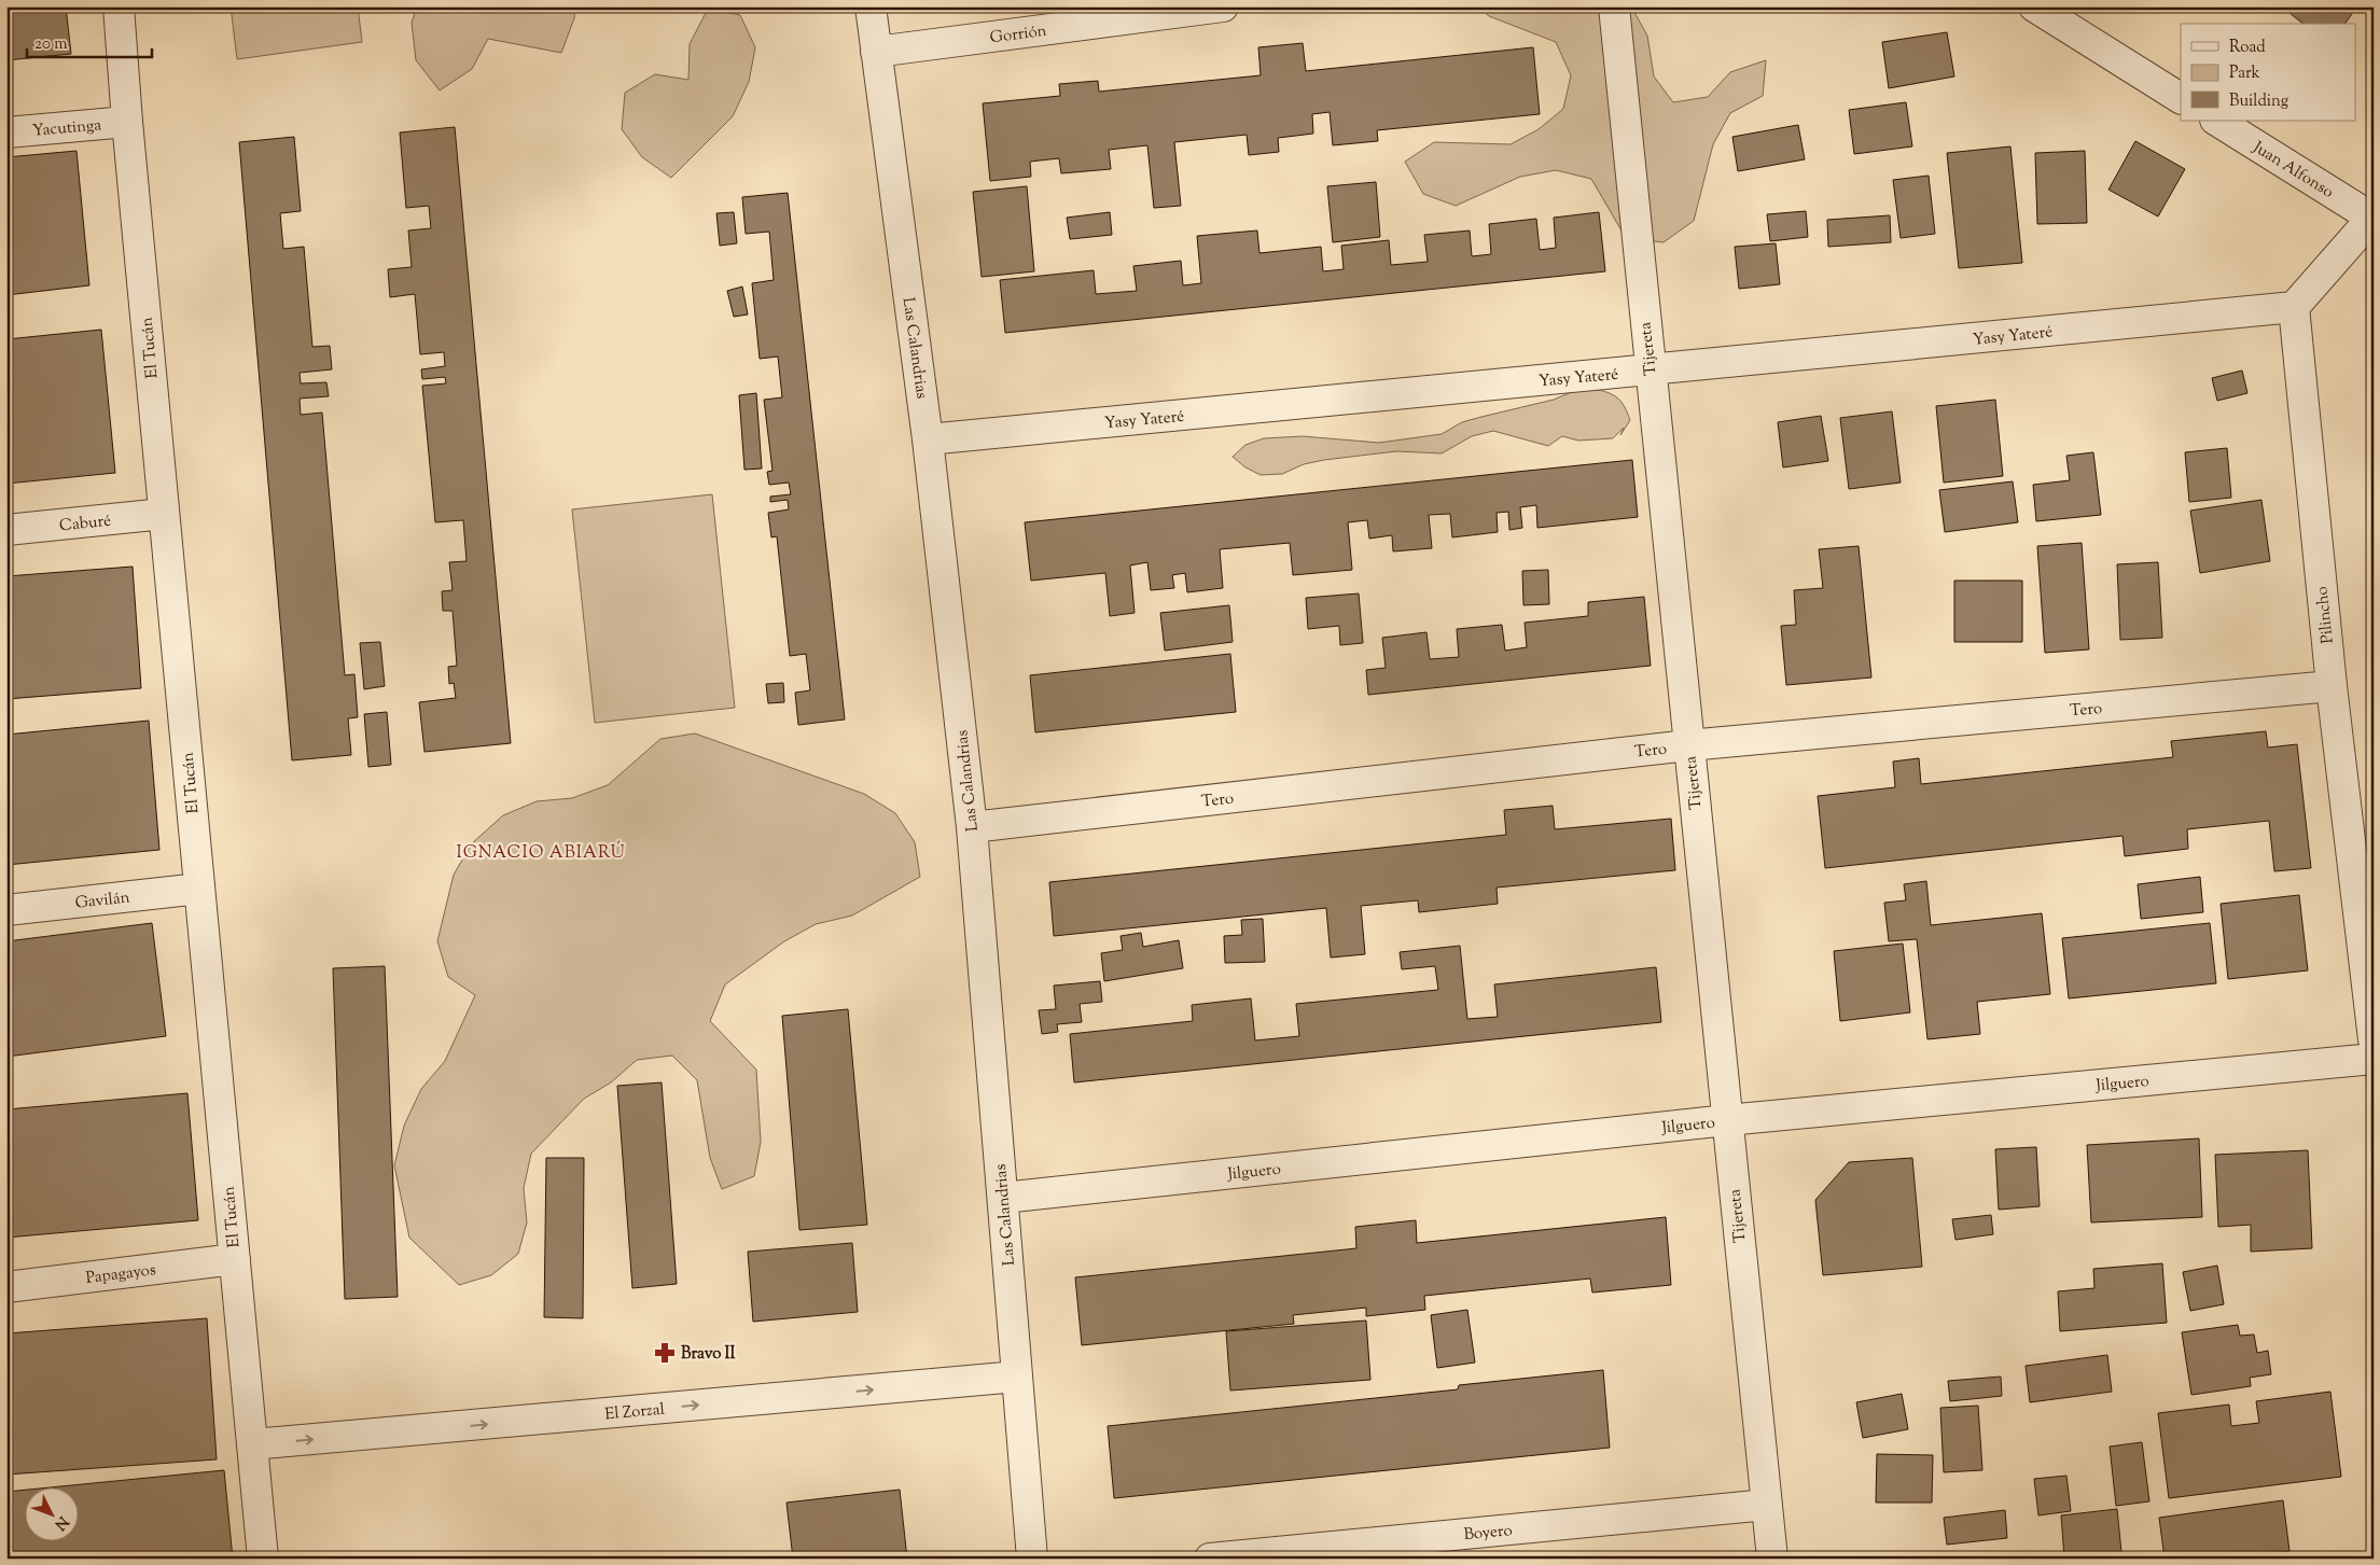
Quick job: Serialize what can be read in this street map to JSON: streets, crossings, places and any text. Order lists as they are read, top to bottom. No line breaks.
{"streets":{"street":["Gorrión","Yacutinga","Juan Alfonso","Yasy Yateré","El Tucán","Las Calandrias","Tijereta","Caburé","Pilincho","Tero","Gavilán","Jilguero","Papagayos","El Zorzal","Boyero"]},"crossings":[["Gorrión","Las Calandrias"],["Yacutinga","El Tucán"],["Yasy Yateré","Las Calandrias"],["Yasy Yateré","Tijereta"],["Yasy Yateré","Pilincho"],["El Tucán","Caburé"],["El Tucán","Gavilán"],["El Tucán","Papagayos"],["El Tucán","El Zorzal"],["Las Calandrias","Tero"],["Las Calandrias","Jilguero"],["Las Calandrias","El Zorzal"],["Tijereta","Tero"],["Tijereta","Jilguero"],["Tijereta","Boyero"],["Pilincho","Tero"]],"one_way":["El Zorzal"],"districts":["IGNACIO ABIARÚ"],"places":{"pharmacy":["Bravo II"]},"legend":["Road","Park","Building"],"scale_bar":"20 m","north":"bottom right"}
